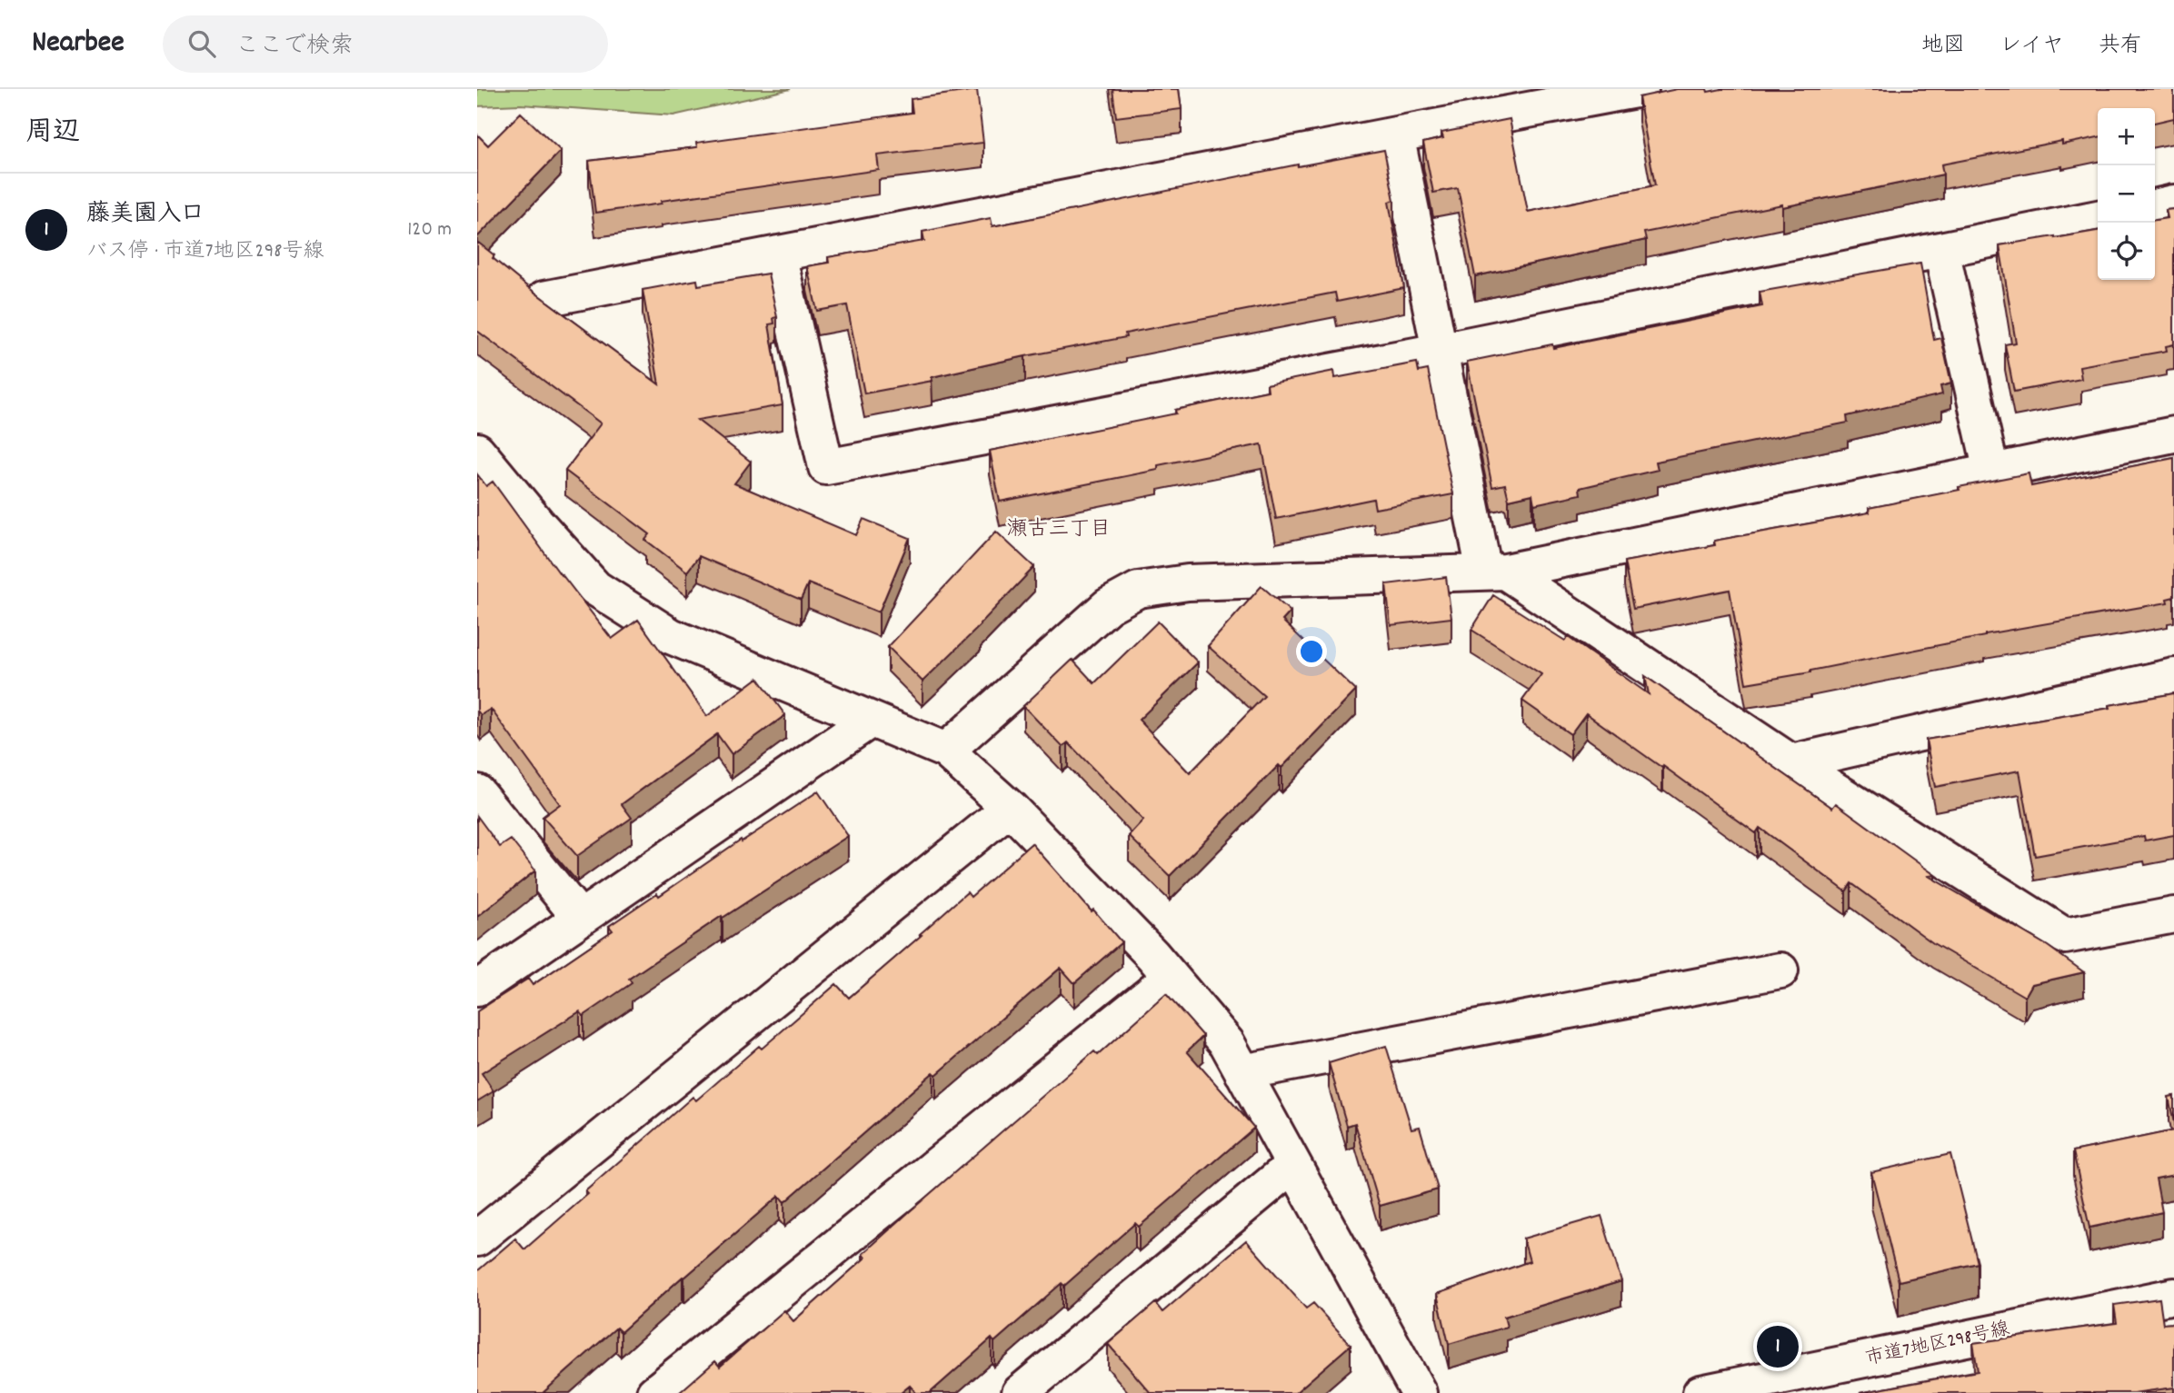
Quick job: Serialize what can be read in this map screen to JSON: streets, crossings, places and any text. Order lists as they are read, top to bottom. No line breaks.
{"streets":{"street":["市道7地区298号線"]},"districts":["瀬古三丁目"],"page":{"header":"Nearbee","search":"ここで検索","nav":["地図","レイヤ","共有"],"heading":"周辺","map_buttons":["+","−"],"list":[{"mark":"1","name":"藤美園入口","note":"バス停 · 市道7地区298号線","value":"120 m"}],"pins":"1"}}
